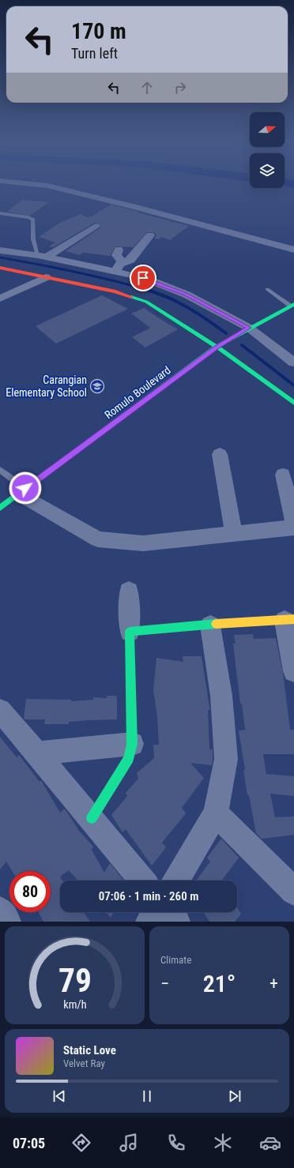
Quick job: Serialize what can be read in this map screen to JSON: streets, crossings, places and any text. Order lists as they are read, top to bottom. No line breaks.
{"streets":{"main road":["Romulo Boulevard"]},"places":{"school or university":["Carangian Elementary School"]},"north":"right","page":{"turn":["170 m","Turn left"],"limit":"80","trip":"07:06 · 1 min · 260 m","tile":"Climate","heat":["−","21°","+"],"song":["Static Love","Velvet Ray"],"tabs":"07:05","gauge":["79","km/h"]}}
